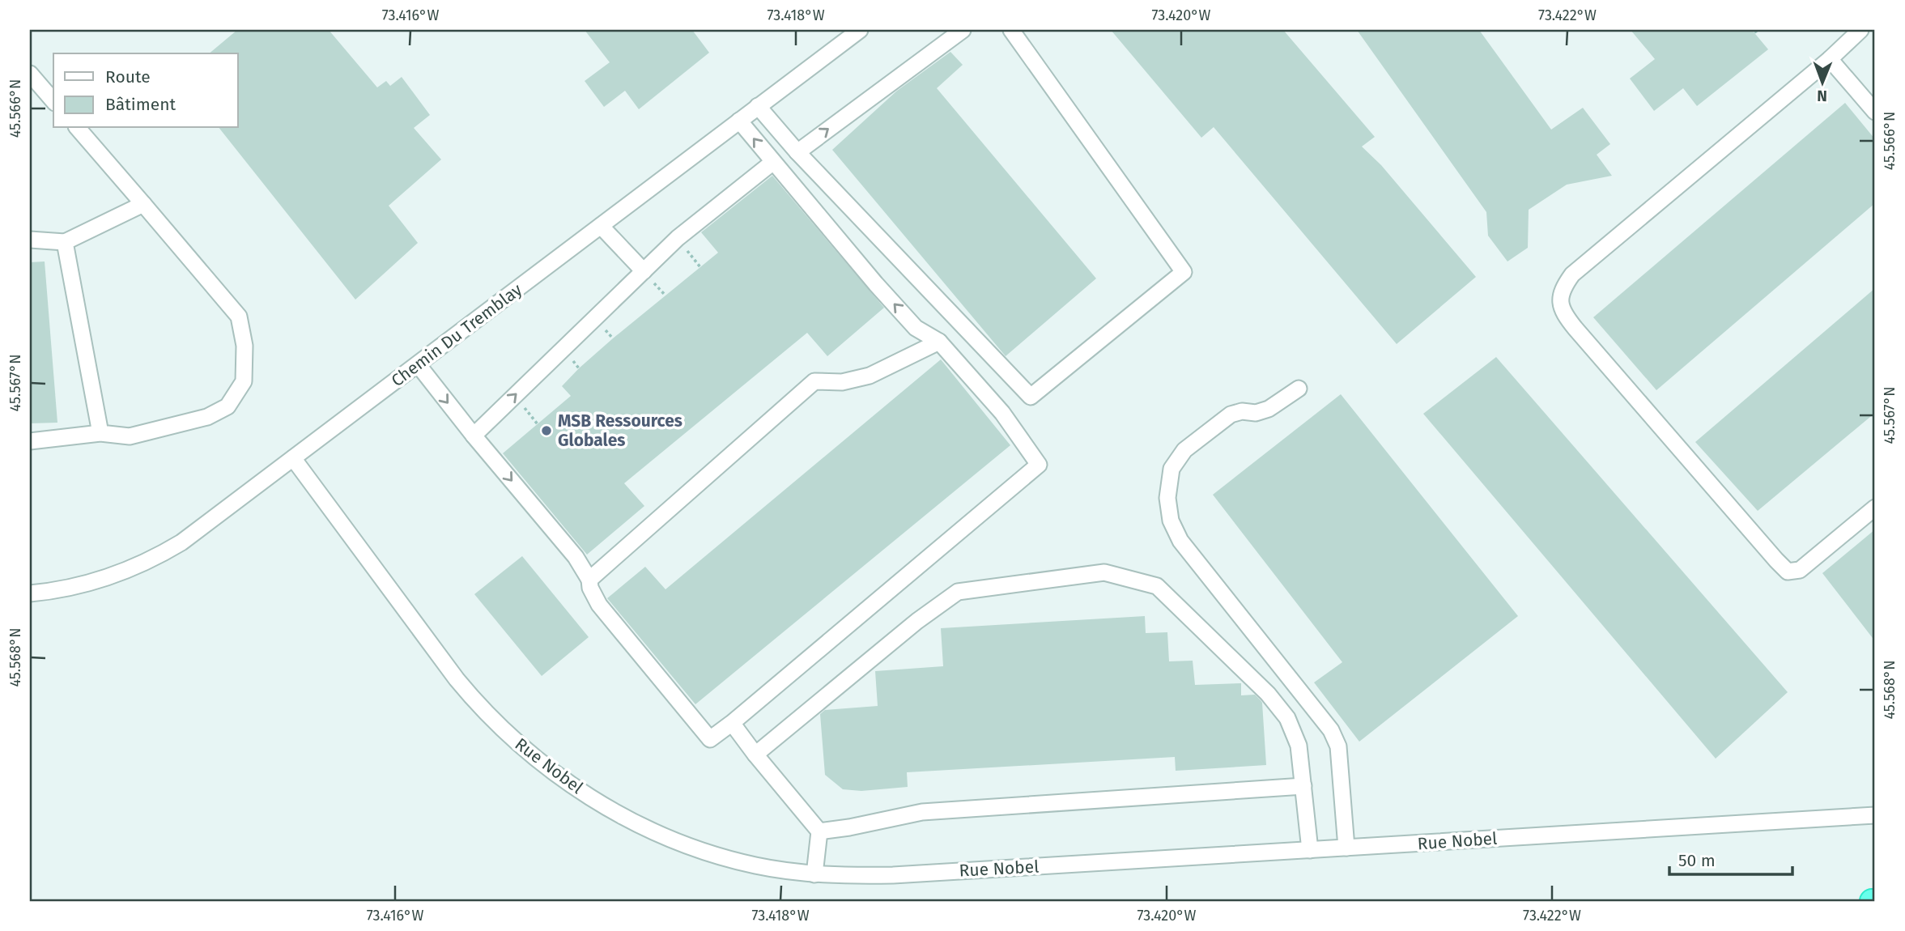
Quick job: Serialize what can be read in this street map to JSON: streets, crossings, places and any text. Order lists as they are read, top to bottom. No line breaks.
{"streets":{"street":["Chemin Du Tremblay","Rue Nobel"]},"crossings":[["Chemin Du Tremblay","Rue Nobel"]],"places":["MSB Ressources Globales"],"legend":["Route","Bâtiment"],"scale_bar":"50 m","north":"bottom","coordinates":["73.416°W","73.418°W","73.420°W","73.422°W","45.566°N","45.567°N","45.568°N"]}
